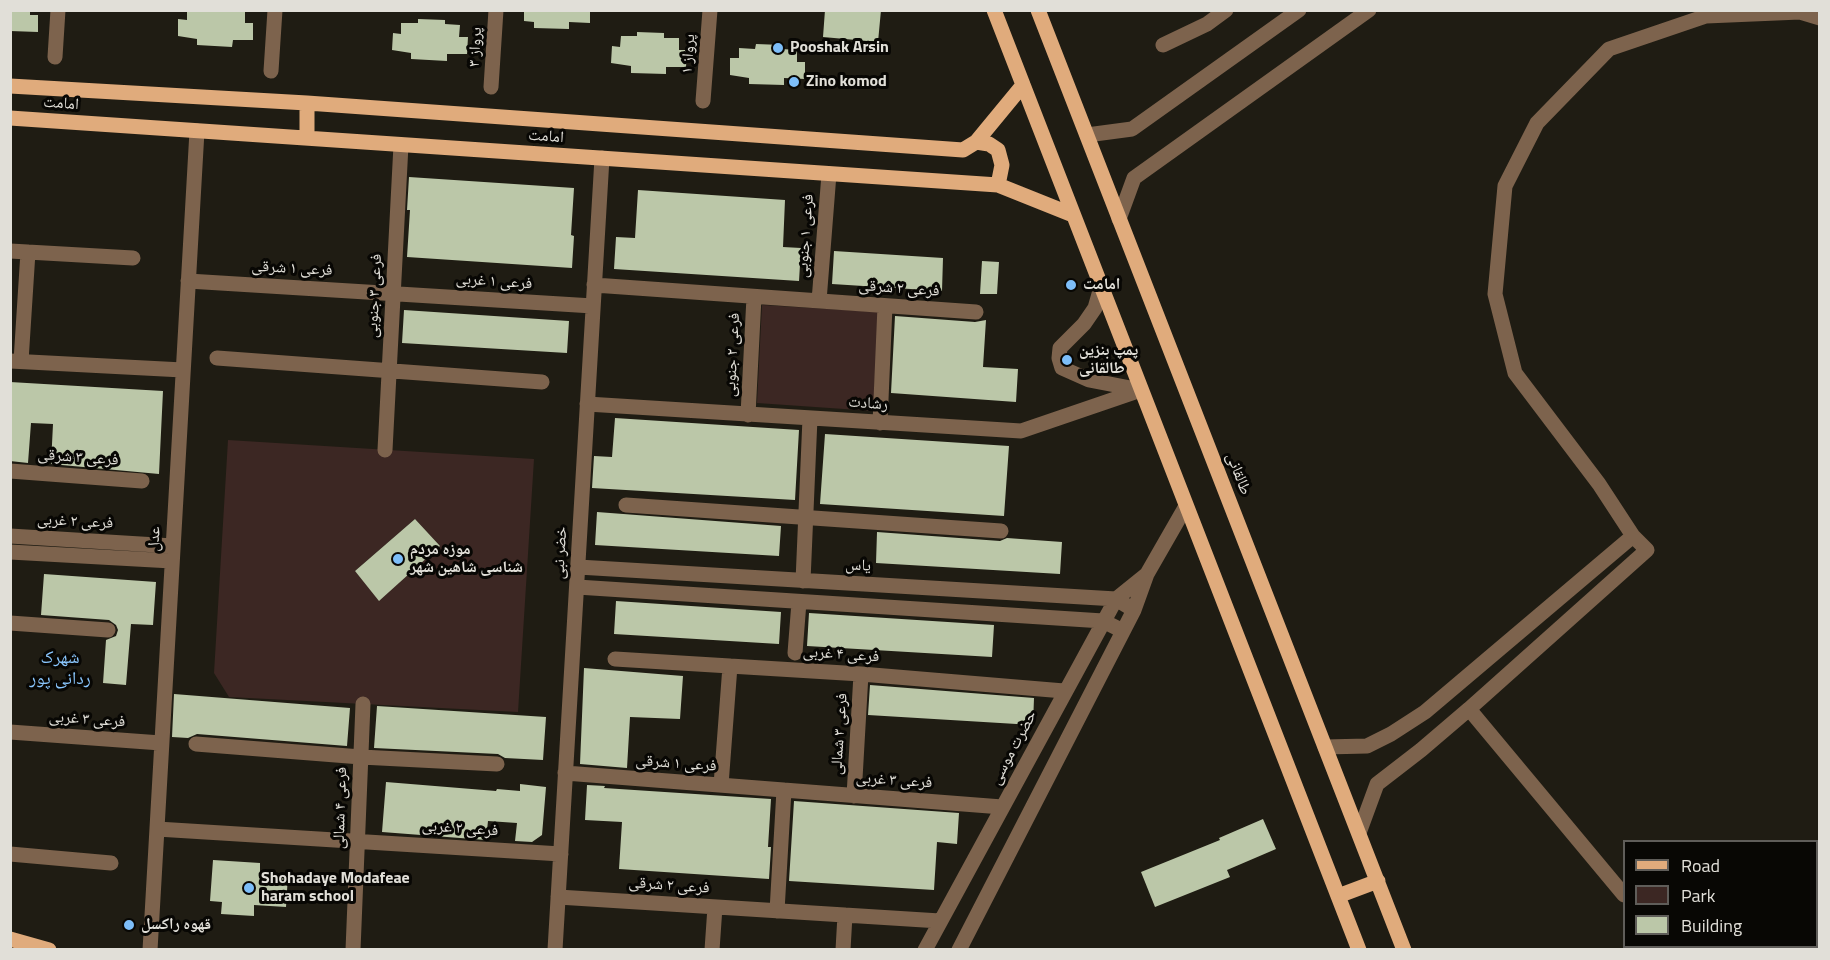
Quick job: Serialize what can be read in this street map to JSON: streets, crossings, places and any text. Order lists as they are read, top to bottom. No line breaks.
{"streets":{"main road":["امامت","طالقانی"],"street":["پرواز ۳","پرواز ۱","فرعی ۱ جنوبی","فرعی ۱ شرقی","فرعی ۱ غربی","فرعی ۲ شرقی","فرعی ۳ جنوبی","فرعی ۲ جنوبی","رشادت","فرعی ۳ شرقی","فرعی ۲ غربی","عدل","خضر نبی","یاس","فرعی ۴ غربی","فرعی ۳ غربی","فرعی ۳ شمالی","حضرت موسی","فرعی ۴ شمالی"]},"crossings":[["امامت","فرعی ۱ جنوبی"],["امامت","فرعی ۳ جنوبی"],["امامت","عدل"],["امامت","خضر نبی"],["فرعی ۱ جنوبی","فرعی ۲ شرقی"],["فرعی ۱ شرقی","فرعی ۱ غربی"],["فرعی ۱ شرقی","فرعی ۳ جنوبی"],["فرعی ۱ شرقی","عدل"],["فرعی ۱ شرقی","خضر نبی"],["فرعی ۱ شرقی","فرعی ۳ غربی"],["فرعی ۱ غربی","فرعی ۳ جنوبی"],["فرعی ۱ غربی","خضر نبی"],["فرعی ۲ شرقی","فرعی ۲ جنوبی"],["فرعی ۲ شرقی","خضر نبی"],["فرعی ۲ جنوبی","رشادت"],["رشادت","خضر نبی"],["فرعی ۲ غربی","عدل"],["فرعی ۲ غربی","خضر نبی"],["فرعی ۲ غربی","فرعی ۴ شمالی"],["عدل","فرعی ۳ غربی"],["خضر نبی","یاس"],["یاس","حضرت موسی"],["فرعی ۴ غربی","فرعی ۳ شمالی"],["فرعی ۴ غربی","حضرت موسی"],["فرعی ۳ غربی","فرعی ۳ شمالی"],["فرعی ۳ غربی","حضرت موسی"]],"districts":["شهرک ردانی پور"],"places":["Pooshak Arsin","Zino komod","امامت","پمپ بنزین طالقانی","موزه مردم شناسی شاهین شهر","Shohadaye Modafeae haram school","قهوه راکسل"],"legend":["Road","Park","Building"]}
